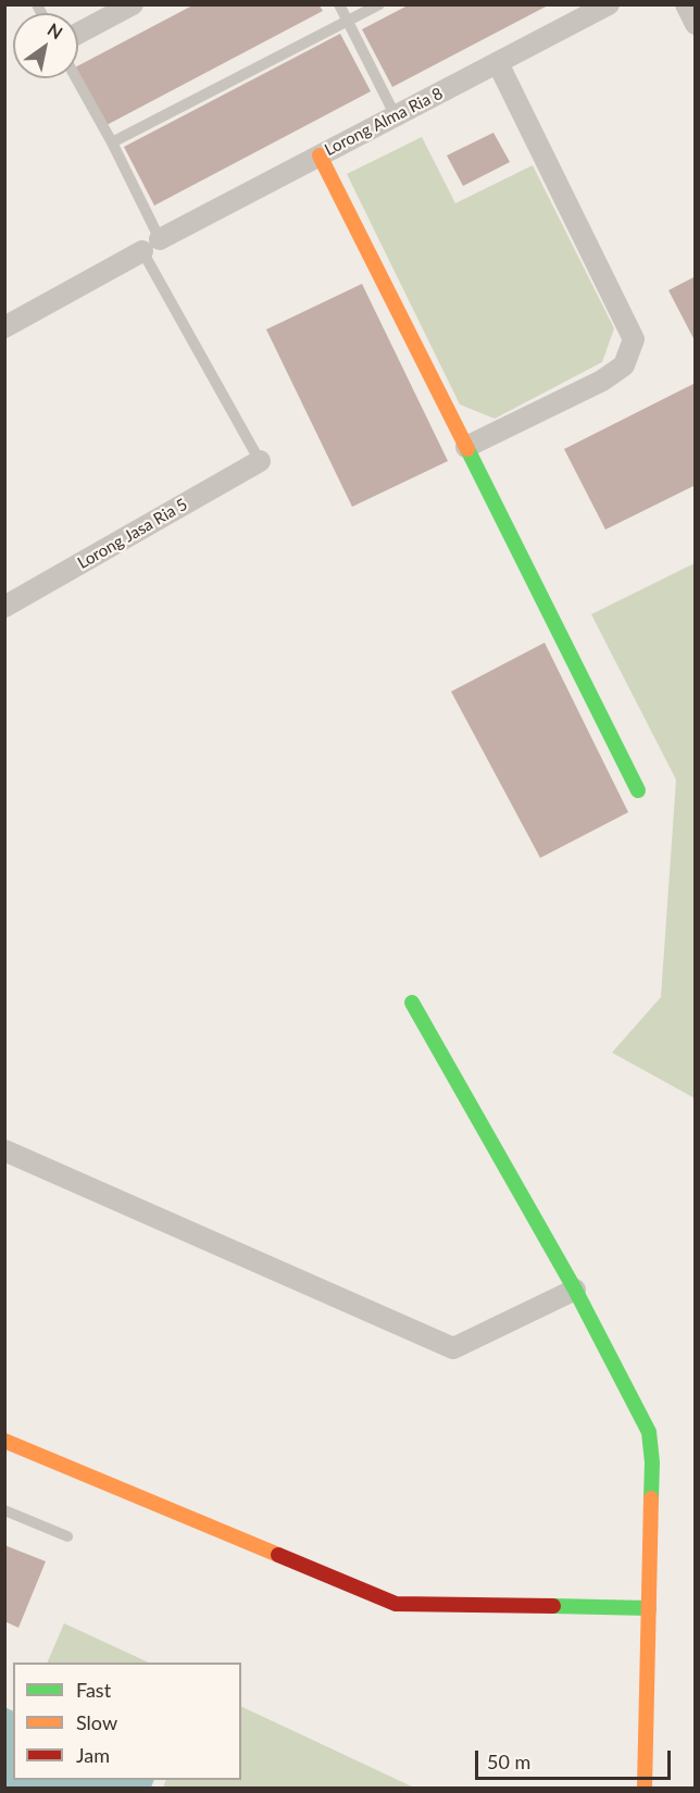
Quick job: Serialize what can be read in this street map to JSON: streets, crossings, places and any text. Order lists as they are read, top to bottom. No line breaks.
{"streets":{"street":["Lorong Alma Ria 8","Lorong Jasa Ria 5"]},"legend":["Fast","Slow","Jam"],"scale_bar":"50 m","north":"top right"}
